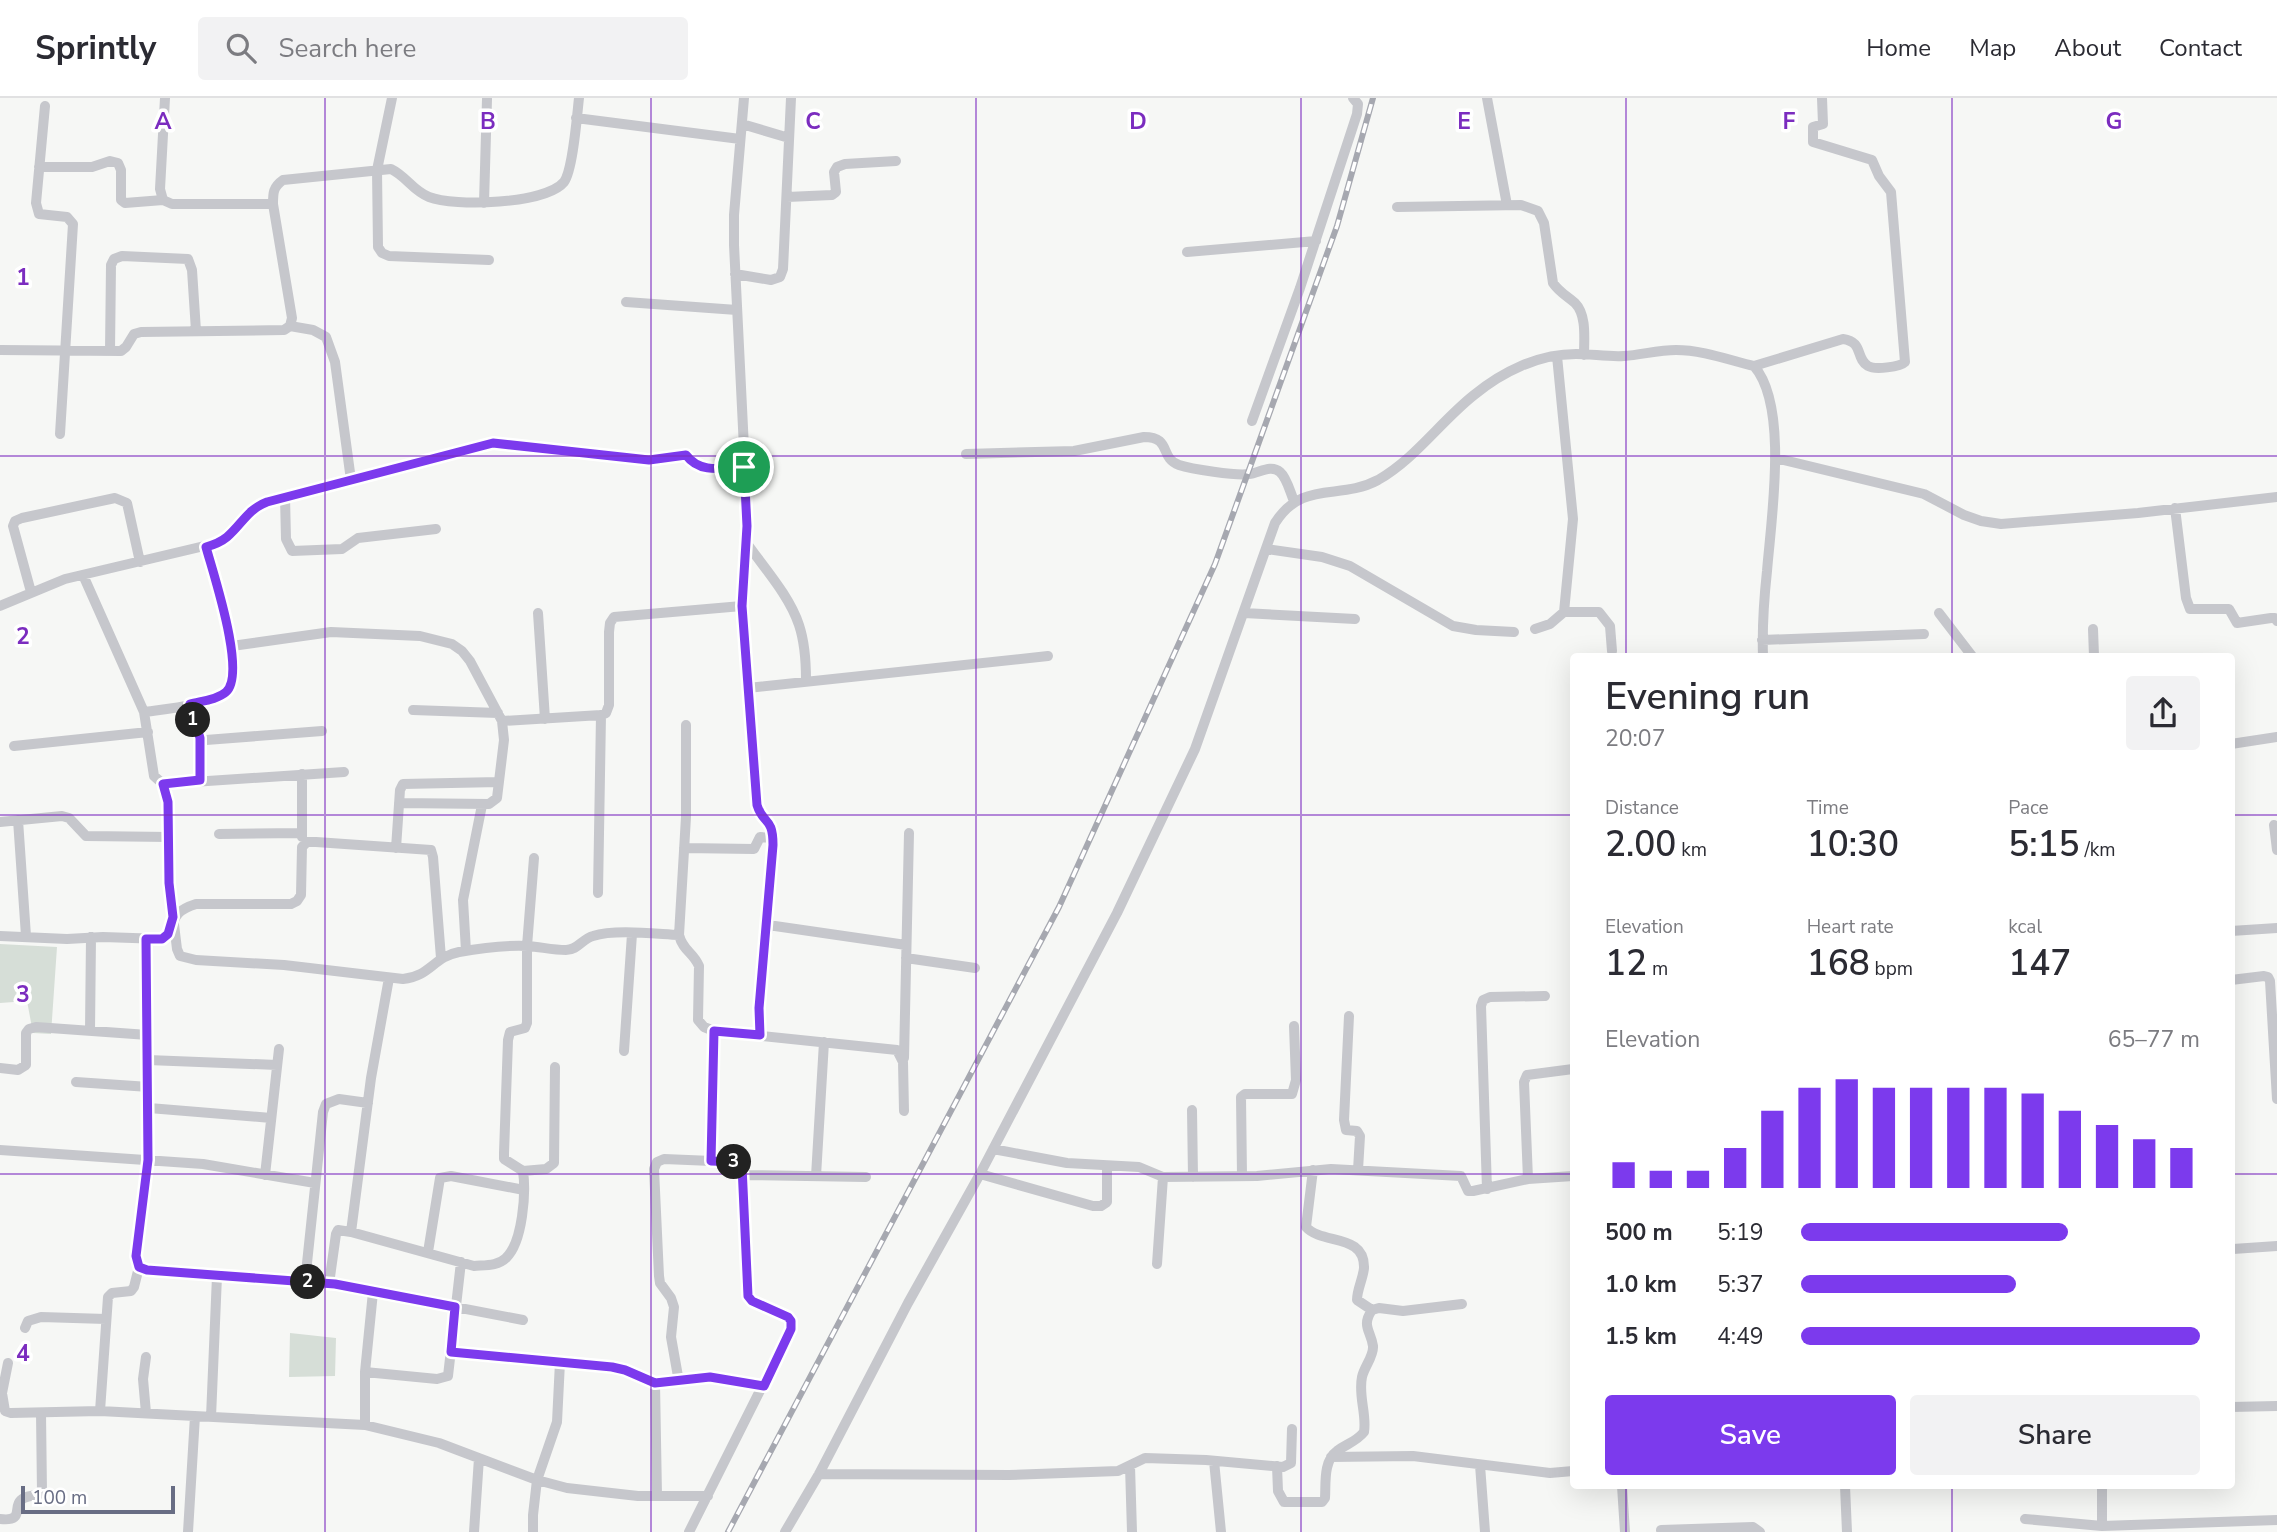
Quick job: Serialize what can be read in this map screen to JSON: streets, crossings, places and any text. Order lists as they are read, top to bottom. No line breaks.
{"scale_bar":"100 m","page":{"header":"Sprintly","search":"Search here","nav":["Home","Map","About","Contact"],"heading":["Evening run","20:07"],"pins":["1","3","2"],"stats":[["Distance","2.00 km"],["Time","10:30"],["Pace","5:15 /km"],["Elevation","12 m"],["Heart rate","168 bpm"],["kcal","147"]],"chart":["Elevation","65–77 m"],"list":[{"name":"500 m","note":"5:19"},{"name":"1.0 km","note":"5:37"},{"name":"1.5 km","note":"4:49"}],"buttons":["Save","Share"],"scale":"100 m"},"grid":{"columns":["A","B","C","D","E","F","G"],"rows":["1","2","3","4"]}}
